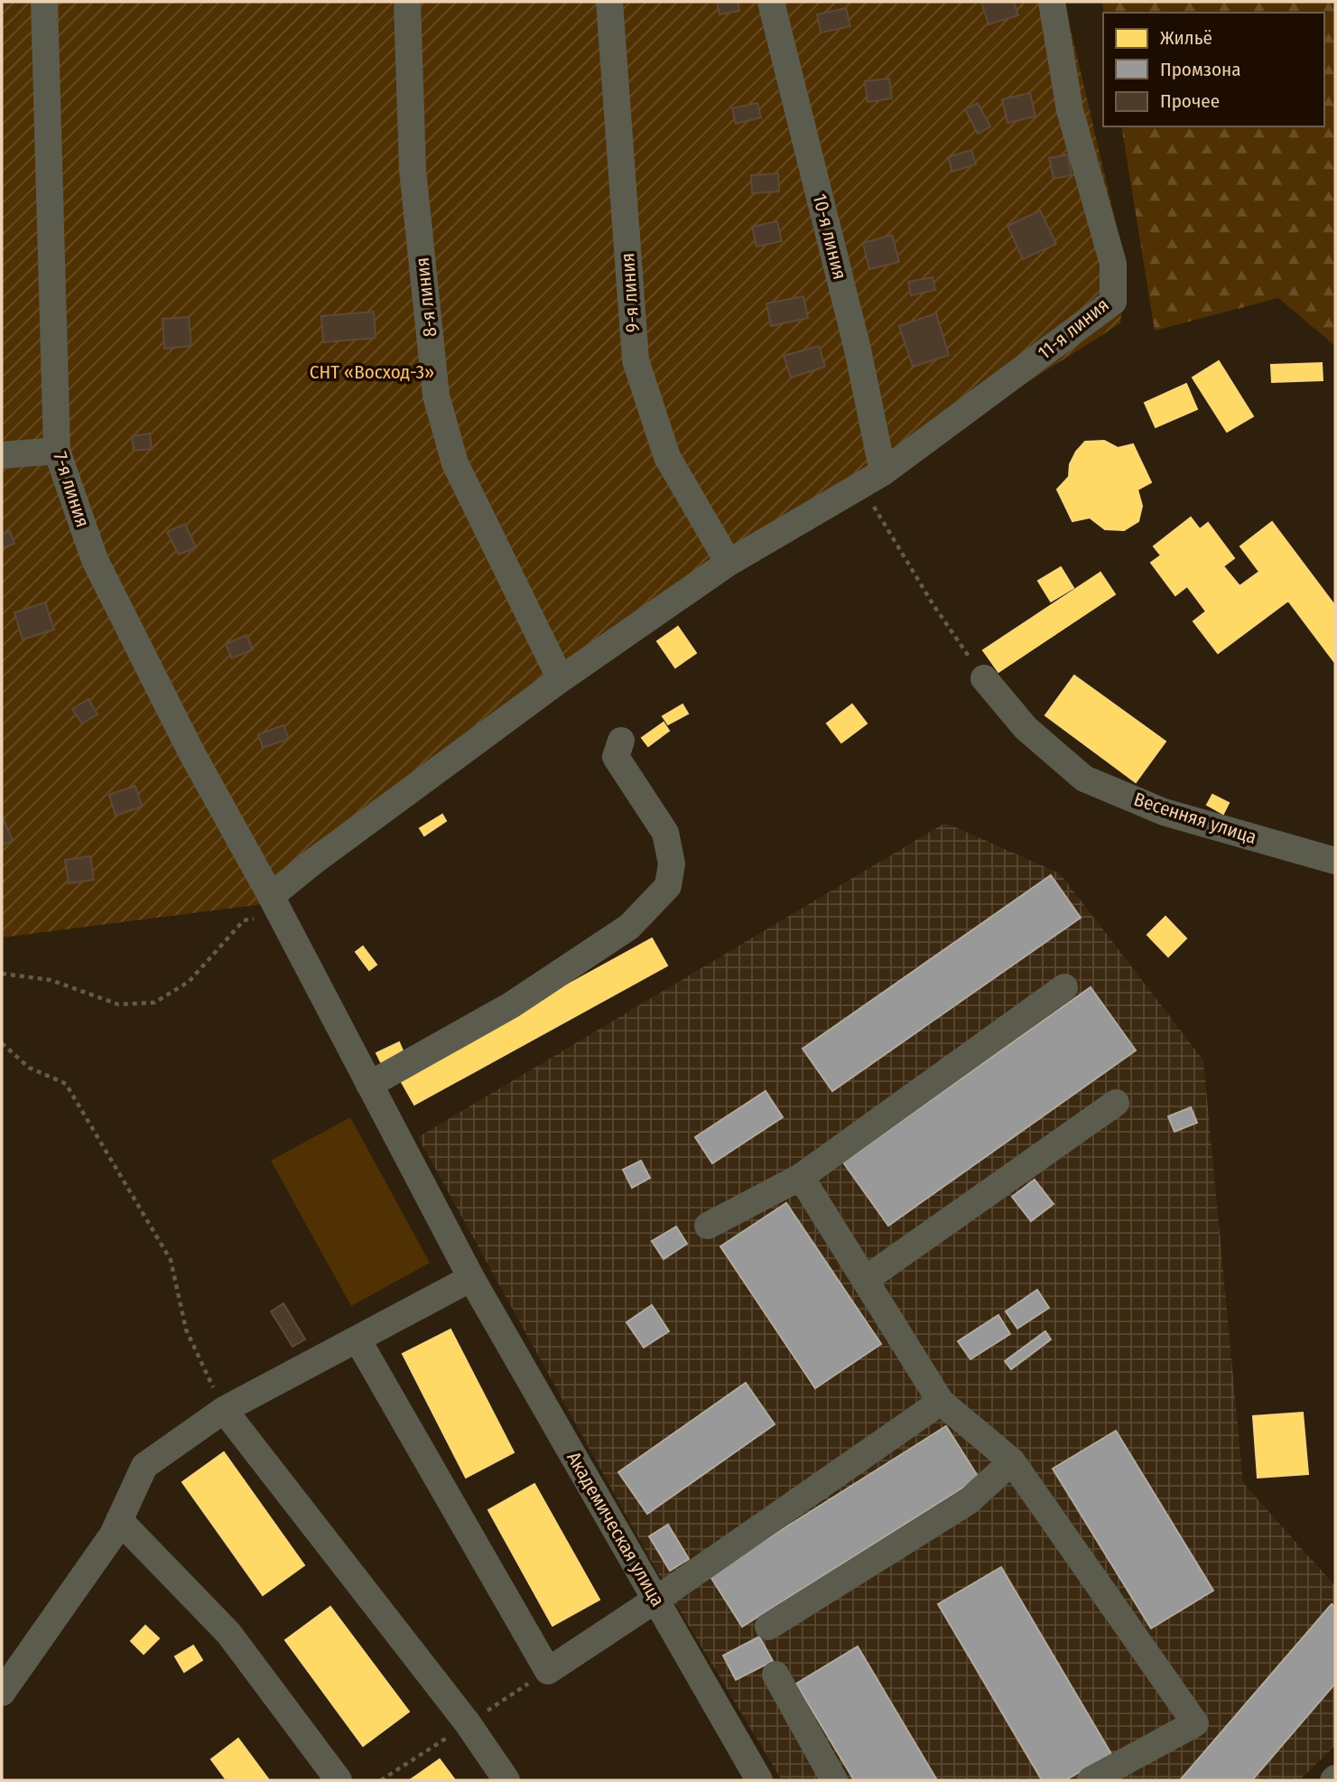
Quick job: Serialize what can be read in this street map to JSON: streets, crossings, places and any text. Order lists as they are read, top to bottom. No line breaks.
{"streets":{"street":["10-я линия","9-я линия","8-я линия","11-я линия","7-я линия","Весенняя улица","Академическая улица"]},"crossings":[["10-я линия","11-я линия"],["7-я линия","Академическая улица"]],"parks":["СНТ «Восход-3»"],"legend":["Жильё","Промзона","Прочее"]}
